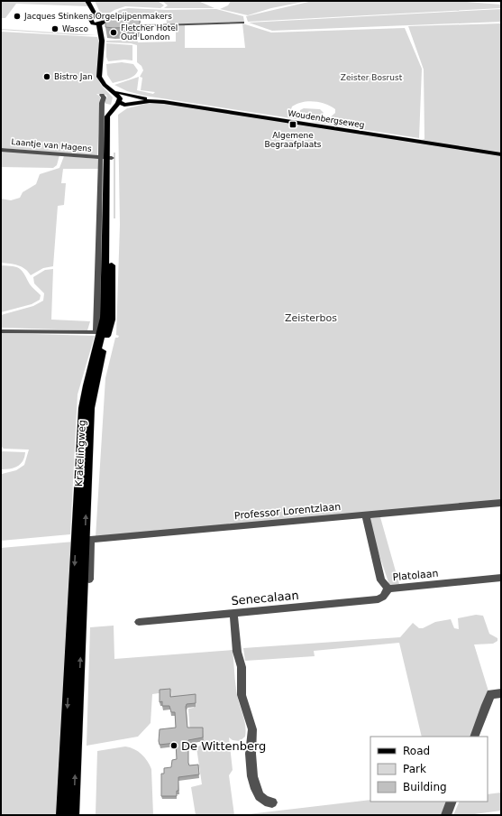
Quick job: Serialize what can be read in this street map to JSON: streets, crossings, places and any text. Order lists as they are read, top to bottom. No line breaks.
{"streets":{"main road":["Woudenbergseweg","Krakelingweg"],"street":["Laantje van Hagens","Professor Lorentzlaan","Platolaan","Senecalaan"]},"crossings":[["Woudenbergseweg","Krakelingweg"],["Laantje van Hagens","Krakelingweg"],["Krakelingweg","Professor Lorentzlaan"],["Professor Lorentzlaan","Platolaan"],["Platolaan","Senecalaan"]],"parks":["Zeister Bosrust","Zeisterbos"],"places":{"other":["Jacques Stinkens Orgelpijpenmakers","Wasco","Fletcher Hotel Oud London","Bistro Jan","De Wittenberg"],"transit":["Algemene Begraafplaats"]},"legend":["Road","Park","Building"]}
